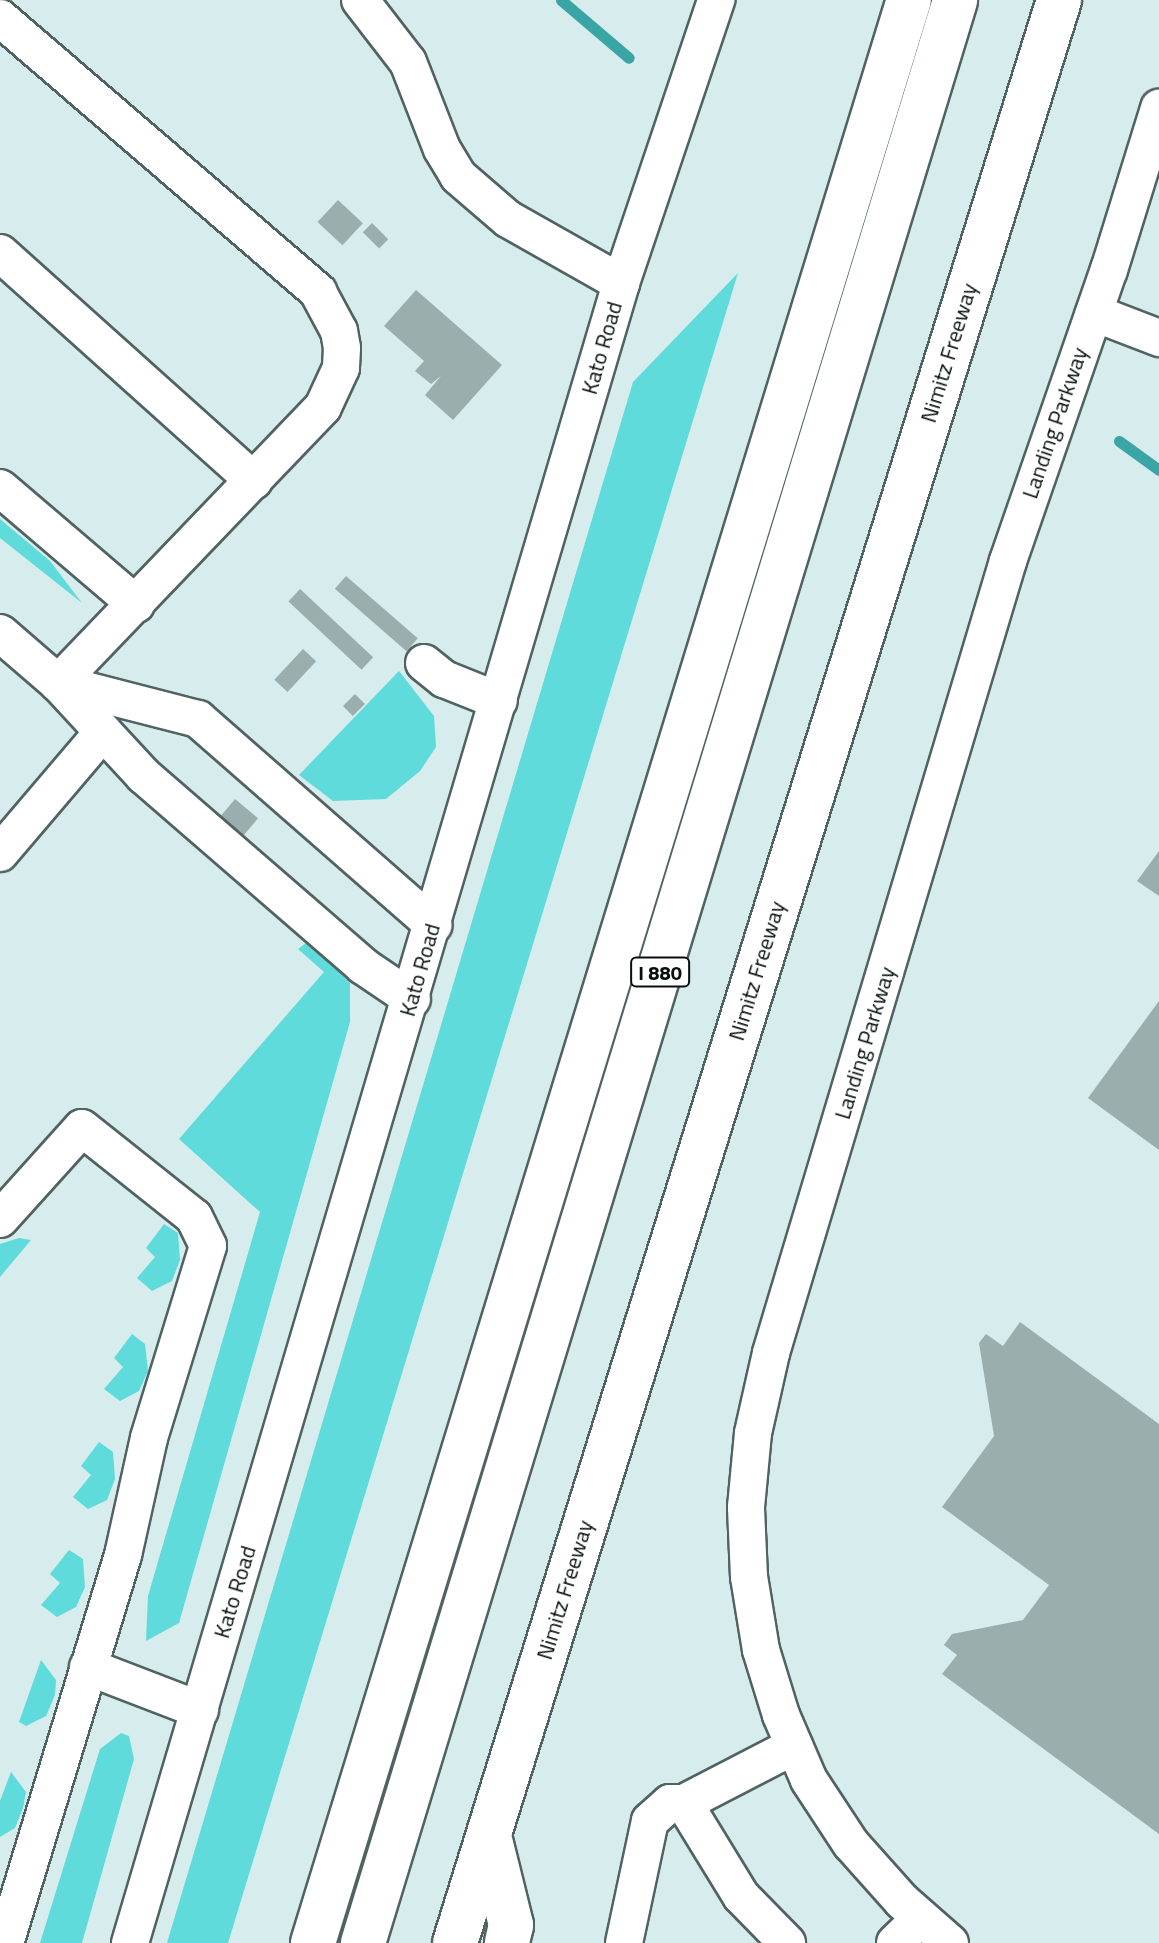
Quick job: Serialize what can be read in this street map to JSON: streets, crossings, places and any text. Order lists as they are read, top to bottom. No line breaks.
{"streets":{"highway":["Nimitz Freeway","I 880"],"street":["Kato Road","Landing Parkway"]}}
